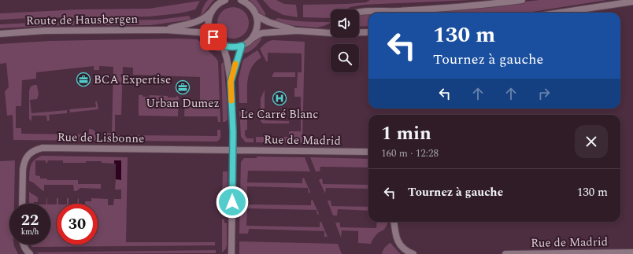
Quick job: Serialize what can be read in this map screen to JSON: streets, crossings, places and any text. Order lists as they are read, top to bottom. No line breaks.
{"streets":{"street":["Route de Hausbergen","Rue de Lisbonne","Rue de Madrid"]},"crossings":[["Rue de Lisbonne","Rue de Madrid"]],"places":{"office":["BCA Expertise","Urban Dumez"],"hospital":["Le Carré Blanc"]},"page":{"turn":["130 m","Tournez à gauche"],"heading":["1 min","160 m · 12:28"],"list":[{"name":"Tournez à gauche","value":"130 m"}],"speed":"22 km/h","limit":"30"}}
